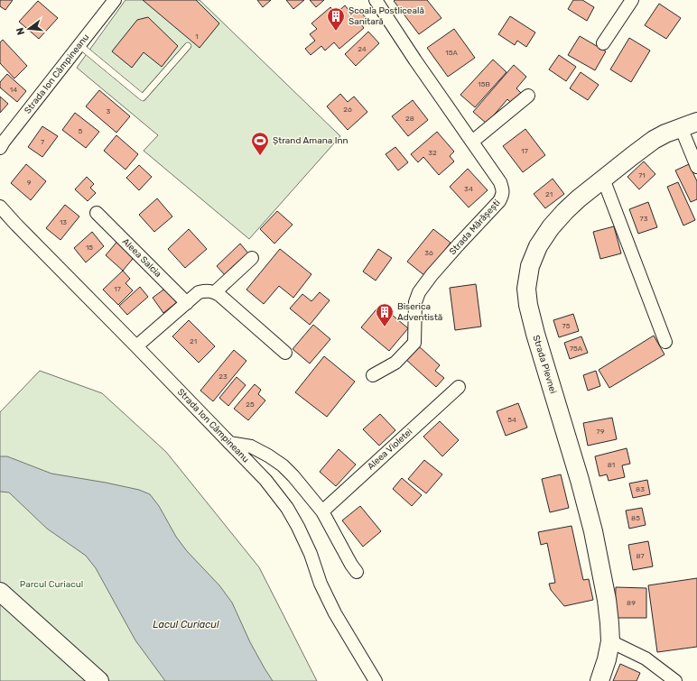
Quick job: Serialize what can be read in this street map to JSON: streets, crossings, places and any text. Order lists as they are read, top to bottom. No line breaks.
{"streets":{"main road":["Strada Plevnei"],"street":["Strada Ion Câmpineanu","Strada Mărășești","Aleea Salcia","Aleea Violetei"]},"water":["Lacul Curiacul"],"parks":["Parcul Curiacul"],"places":{"building":["Școala Postliceală Sanitară","Biserica Adventistă"],"sports":["Ștrand Amana Inn"]},"house_numbers":["1","24","15A","15B","14","26","3","28","5","7","17","32","71","9","34","21","73","13","15","36","17","75","21","75A","23","25","54","79","81","83","85","87","89"],"north":"left"}
